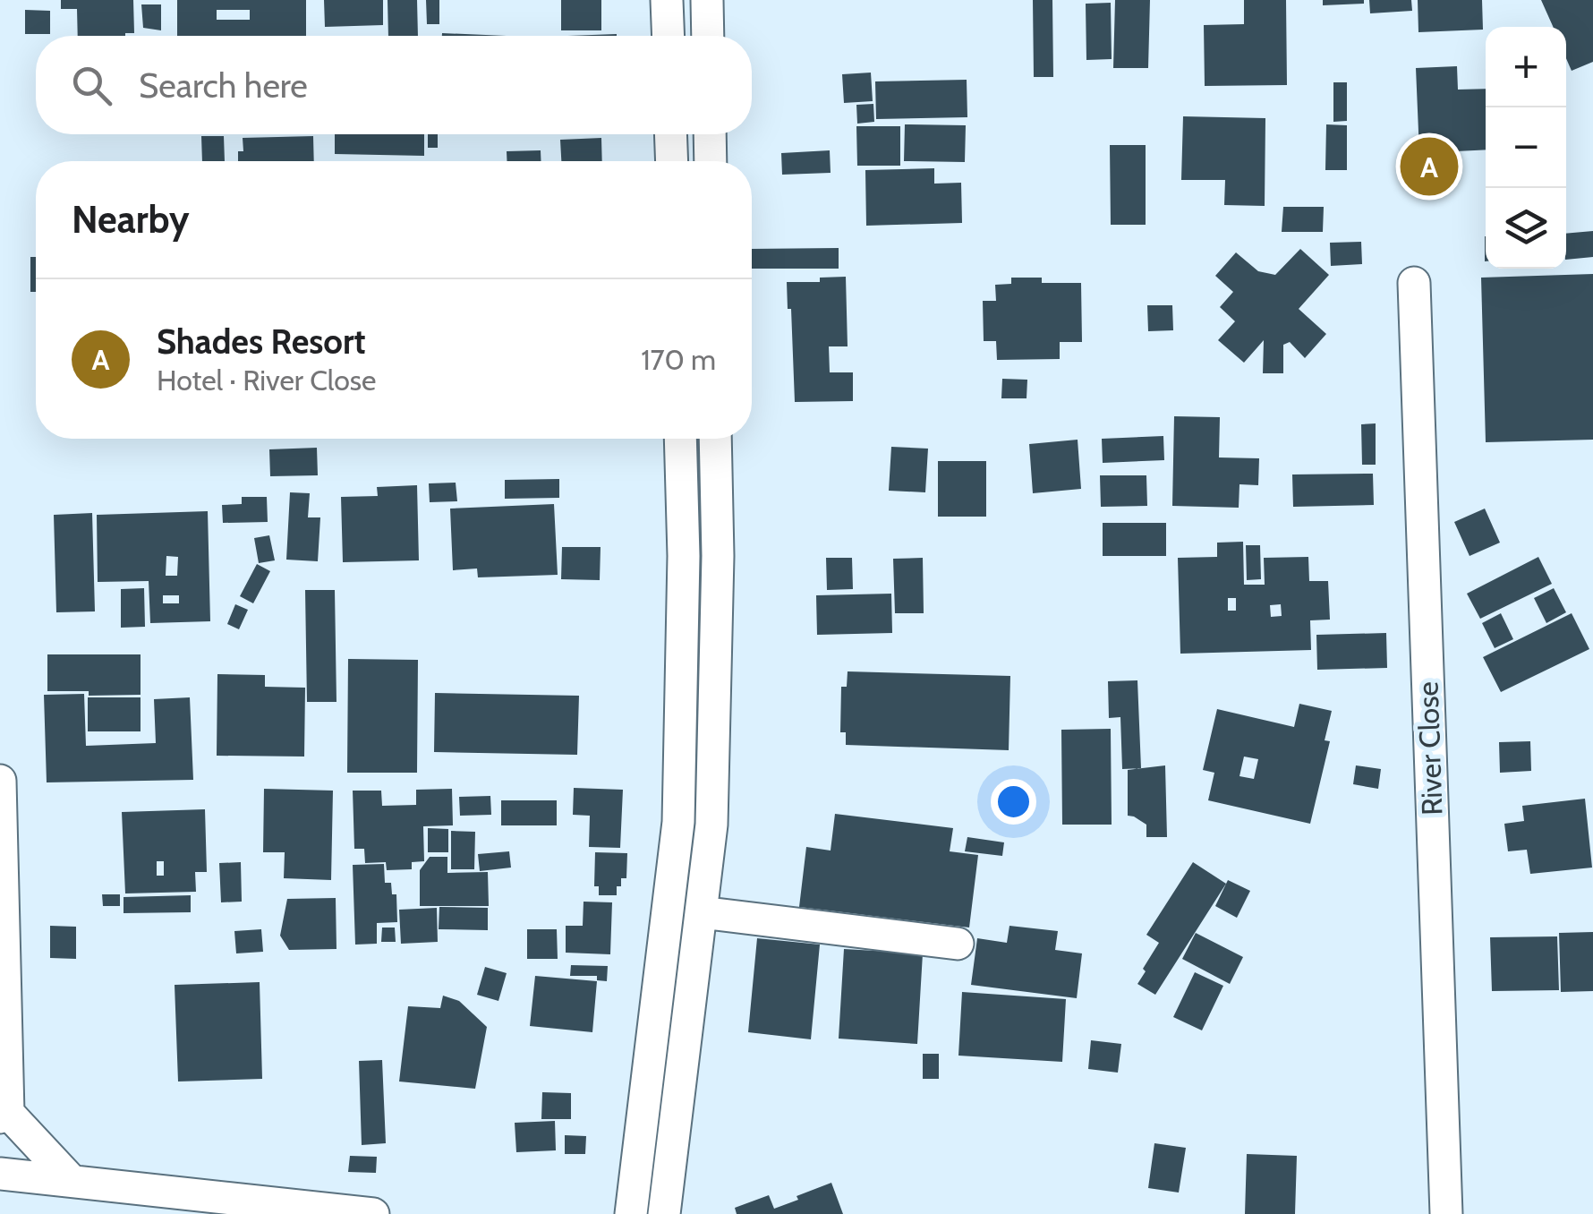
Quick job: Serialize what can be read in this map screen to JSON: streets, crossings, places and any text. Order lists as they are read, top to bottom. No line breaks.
{"streets":{"street":["River Close"]},"page":{"map_buttons":["+","−"],"search":"Search here","pins":"A","heading":"Nearby","list":[{"mark":"A","name":"Shades Resort","note":"Hotel · River Close","value":"170 m"}]}}
